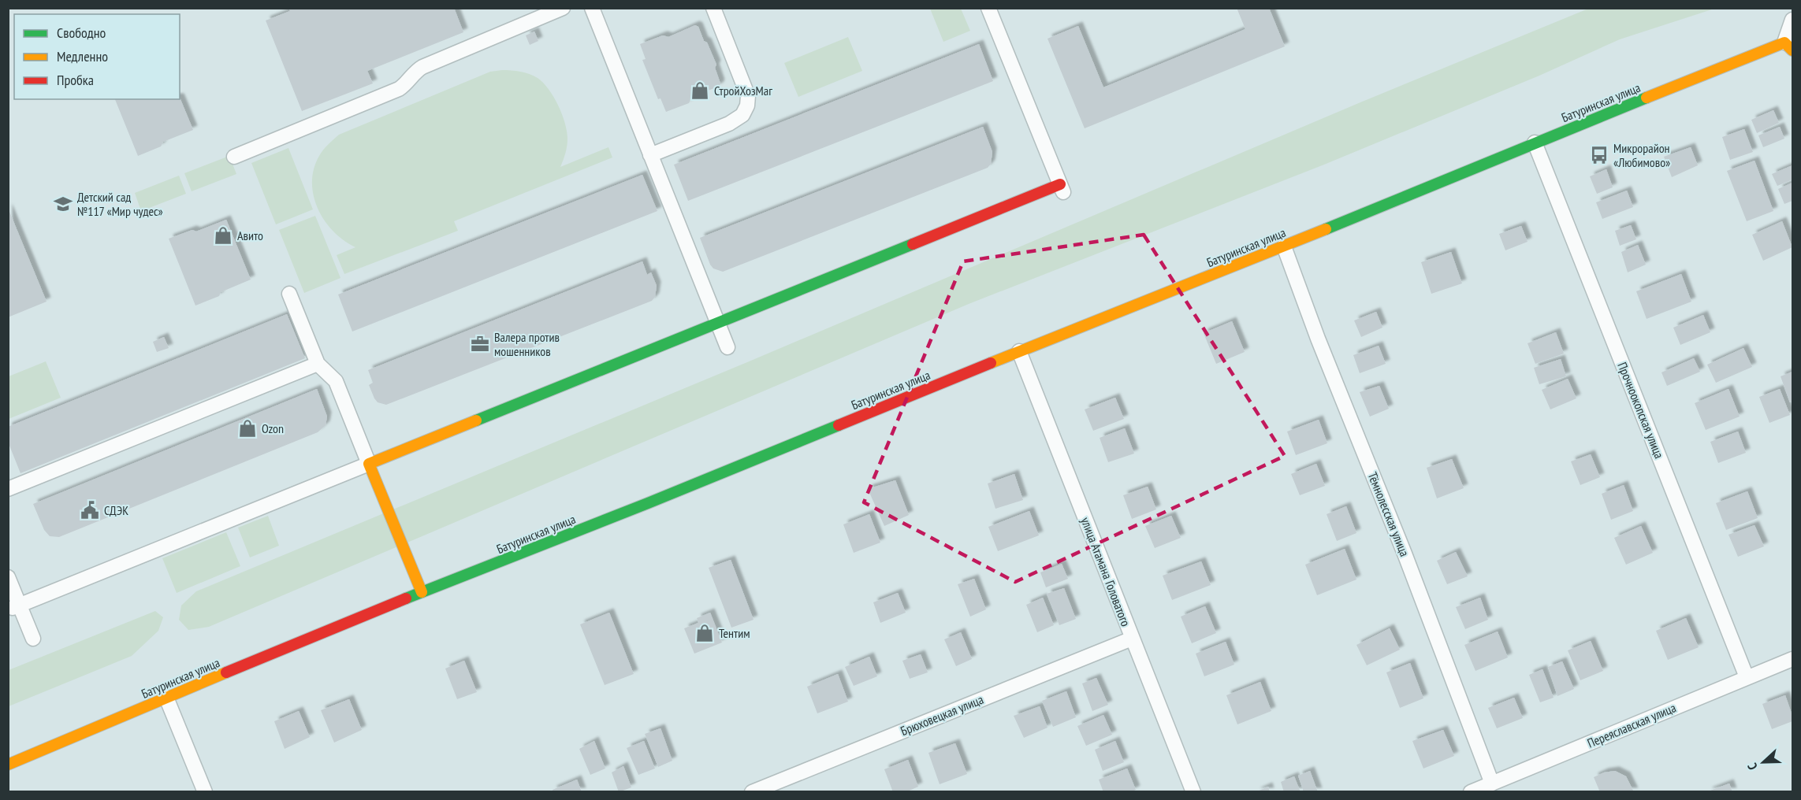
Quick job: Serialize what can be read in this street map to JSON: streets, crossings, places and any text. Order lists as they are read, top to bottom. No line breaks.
{"streets":{"street":["Батуринская улица","Прочноокопская улица","Тёмнолесская улица","улица Атамана Головатого","Брюховецкая улица","Переяславская улица"]},"crossings":[["Батуринская улица","Прочноокопская улица"],["Батуринская улица","Тёмнолесская улица"],["Батуринская улица","улица Атамана Головатого"],["Прочноокопская улица","Переяславская улица"],["Тёмнолесская улица","Переяславская улица"],["улица Атамана Головатого","Брюховецкая улица"]],"places":{"shop":["СтройХозМаг","Авито","Ozon","Тентим"],"bus stop":["Микрорайон «Любимово»"],"school or university":["Детский сад №117 «Мир чудес»"],"office":["Валера против мошенников"],"public building":["СДЭК"]},"legend":["Свободно","Медленно","Пробка"],"north":"left"}
